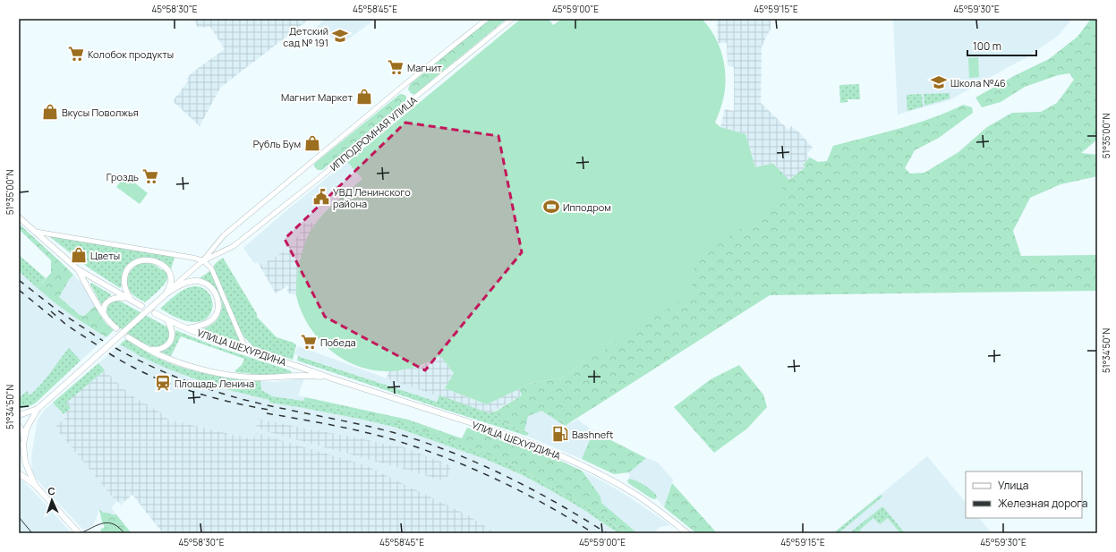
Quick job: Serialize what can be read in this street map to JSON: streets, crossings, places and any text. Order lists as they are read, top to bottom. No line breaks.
{"streets":{"main road":["УЛИЦА ШЕХУРДИНА"],"street":["ИППОДРОМНАЯ УЛИЦА"]},"places":{"school or university":["Детский сад № 191","Школа №46"],"supermarket":["Колобок продукты","Магнит","Гроздь","Победа"],"shop":["Магнит Маркет","Вкусы Поволжья","Рубль Бум","Цветы"],"public building":["УВД Ленинского района"],"sports":["Ипподром"],"station":["Площадь Ленина"],"fuel station":["Bashneft"]},"legend":["Улица","Железная дорога"],"scale_bar":"100 m","north":"top","coordinates":["45°58'30\"E","45°58'45\"E","45°59'00\"E","45°59'15\"E","45°59'30\"E","51°35'00\"N","51°34'50\"N"]}
